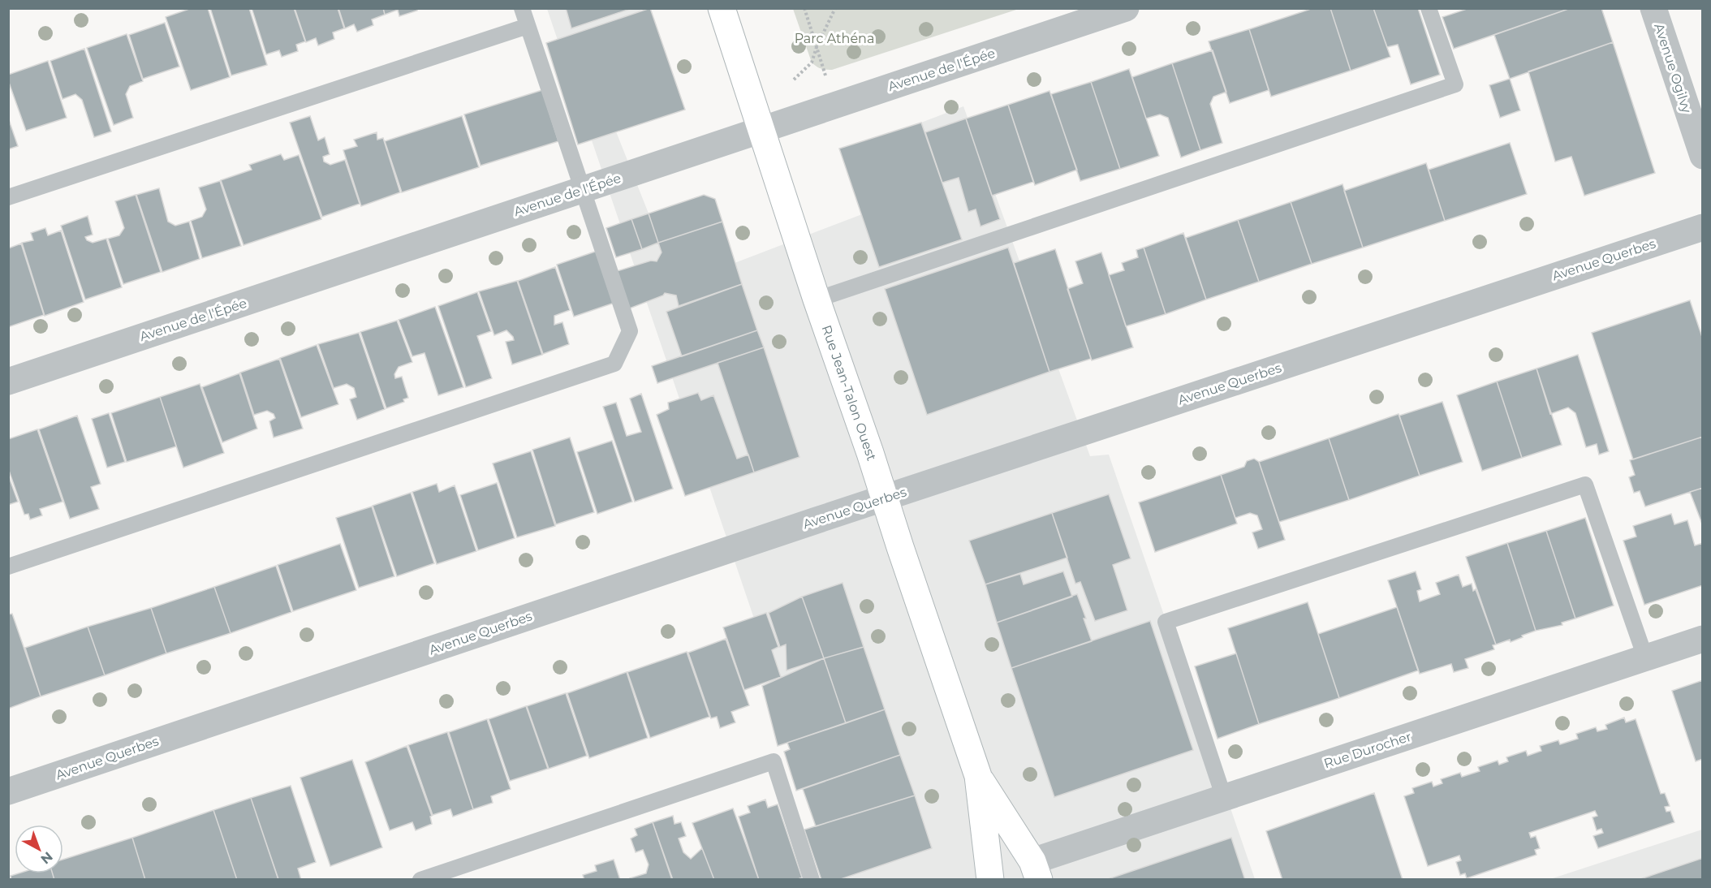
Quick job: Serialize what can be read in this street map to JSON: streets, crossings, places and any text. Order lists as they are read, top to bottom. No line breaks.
{"streets":{"main road":["Rue Jean-Talon Ouest"],"street":["Avenue Ogilvy","Avenue de l'Épée","Avenue Querbes","Rue Durocher"]},"crossings":[["Avenue de l'Épée","Rue Jean-Talon Ouest"],["Avenue Querbes","Rue Jean-Talon Ouest"],["Rue Jean-Talon Ouest","Rue Durocher"]],"parks":["Parc Athéna"],"north":"bottom right"}
